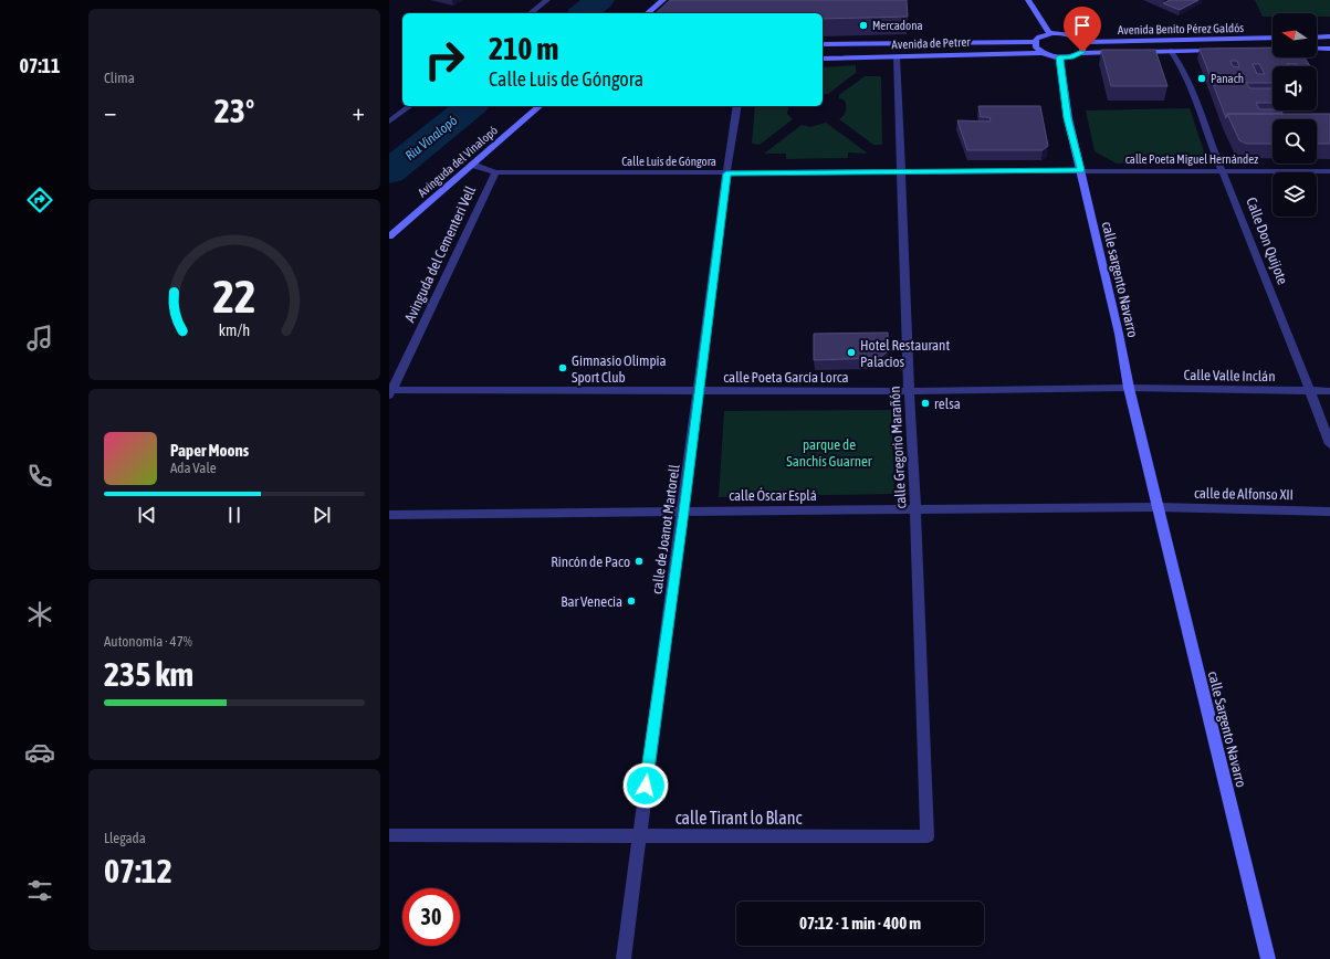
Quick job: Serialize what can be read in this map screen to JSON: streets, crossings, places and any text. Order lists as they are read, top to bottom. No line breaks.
{"streets":{"street":["Avenida Benito Pérez Galdós","Avenida de Petrer","calle Poeta Miguel Hernández","Avinguda del Vinalopó","Calle Luis de Góngora","Calle Don Quijote","Avinguda del Cementeri Vell","calle sargento Navarro","Calle Valle Inclán","calle Poeta García Lorca","calle Gregorio Marañón","calle de Alfonso XII","calle Óscar Esplá","calle de Joanot Martorell","calle Sargento Navarro","calle Tirant lo Blanc"]},"crossings":[["Avenida Benito Pérez Galdós","Avenida de Petrer"],["Avenida Benito Pérez Galdós","Calle Don Quijote"],["Avenida Benito Pérez Galdós","calle sargento Navarro"],["Avenida de Petrer","calle sargento Navarro"],["Avenida de Petrer","calle Gregorio Marañón"],["calle Poeta Miguel Hernández","Calle Luis de Góngora"],["calle Poeta Miguel Hernández","Calle Don Quijote"],["calle Poeta Miguel Hernández","calle sargento Navarro"],["Avinguda del Vinalopó","Calle Luis de Góngora"],["Calle Luis de Góngora","Avinguda del Cementeri Vell"],["Calle Luis de Góngora","calle sargento Navarro"],["Calle Luis de Góngora","calle Gregorio Marañón"],["Calle Luis de Góngora","calle de Joanot Martorell"],["Calle Don Quijote","Calle Valle Inclán"],["Avinguda del Cementeri Vell","calle Poeta García Lorca"],["calle sargento Navarro","Calle Valle Inclán"],["calle sargento Navarro","calle Poeta García Lorca"],["calle sargento Navarro","calle de Alfonso XII"],["calle sargento Navarro","calle Óscar Esplá"],["calle sargento Navarro","calle Sargento Navarro"],["Calle Valle Inclán","calle Poeta García Lorca"],["calle Poeta García Lorca","calle Gregorio Marañón"],["calle Poeta García Lorca","calle de Joanot Martorell"],["calle Gregorio Marañón","calle Óscar Esplá"],["calle Gregorio Marañón","calle Tirant lo Blanc"],["calle de Alfonso XII","calle Óscar Esplá"],["calle de Alfonso XII","calle Sargento Navarro"],["calle Óscar Esplá","calle de Joanot Martorell"],["calle Óscar Esplá","calle Sargento Navarro"],["calle de Joanot Martorell","calle Tirant lo Blanc"]],"water":["Riu Vinalopó"],"parks":["parque de Sanchís Guarner"],"places":["Mercadona","Panach","Hotel Restaurant Palacios","Gimnasio Olimpia Sport Club","relsa","Rincón de Paco","Bar Venecia"],"north":"left","page":{"tabs":"07:11","tile":["Clima",["Autonomía · 47%","235 km"],["Llegada","07:12"]],"turn":["210 m","Calle Luis de Góngora"],"heat":["−","23°","+"],"song":["Paper Moons","Ada Vale"],"limit":"30","trip":"07:12 · 1 min · 400 m","gauge":["22","km/h"]}}
